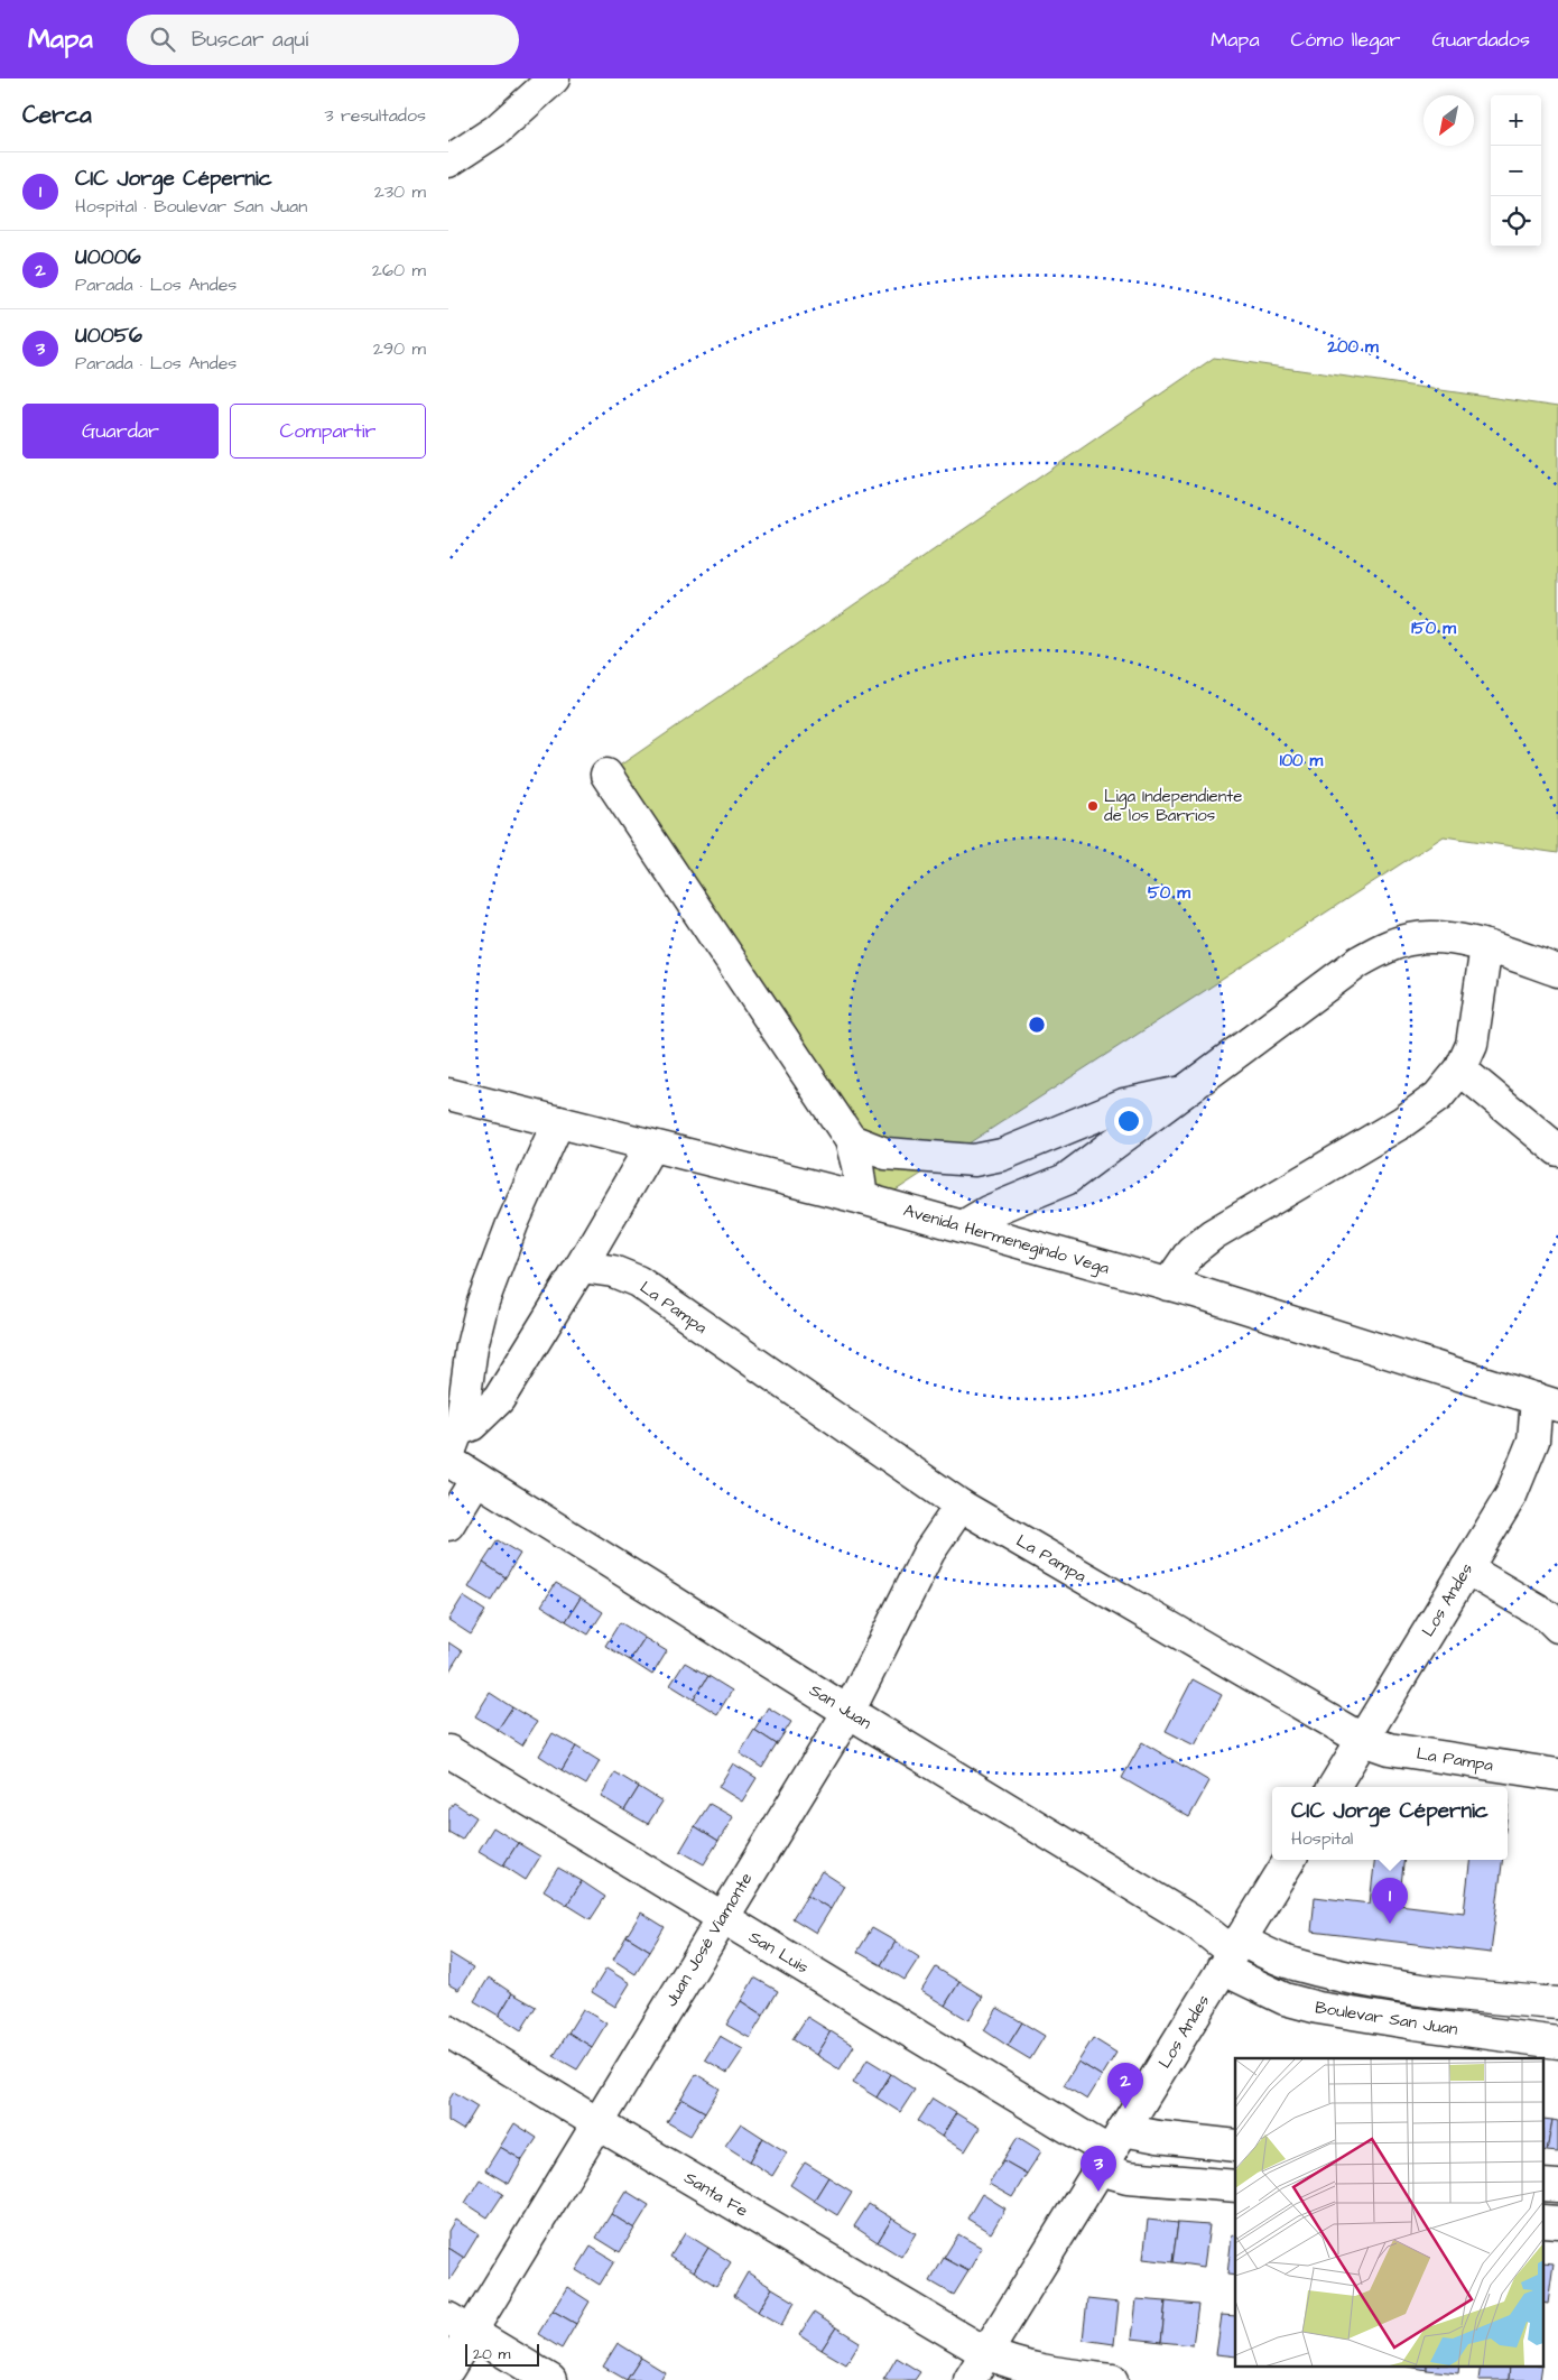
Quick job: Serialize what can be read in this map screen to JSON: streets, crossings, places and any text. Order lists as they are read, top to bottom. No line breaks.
{"streets":{"street":["Avenida Hermenegindo Vega","La Pampa","Los Andes","San Juan","Juan José Viamonte","San Luis","Boulevar San Juan","Santa Fe"]},"crossings":[["Avenida Hermenegindo Vega","Los Andes"],["La Pampa","Los Andes"],["La Pampa","Juan José Viamonte"],["Los Andes","San Juan"],["Los Andes","San Luis"],["Los Andes","Boulevar San Juan"],["Los Andes","Santa Fe"],["San Juan","Juan José Viamonte"],["San Juan","Boulevar San Juan"],["Juan José Viamonte","San Luis"],["Juan José Viamonte","Santa Fe"]],"places":["Liga Independiente de los Barrios"],"scale_bar":"20 m","north":"bottom left","page":{"header":"Mapa","search":"Buscar aquí","nav":["Mapa","Cómo llegar","Guardados"],"heading":["Cerca","3 resultados"],"map_buttons":["+","−"],"list":[{"mark":"1","name":"CIC Jorge Cépernic","note":"Hospital · Boulevar San Juan","value":"230 m"},{"mark":"2","name":"U0006","note":"Parada · Los Andes","value":"260 m"},{"mark":"3","name":"U0056","note":"Parada · Los Andes","value":"290 m"}],"buttons":["Guardar","Compartir"],"popup":["CIC Jorge Cépernic","Hospital"],"pins":["1","2","3"],"scale":"20 m"},"rings":["200 m","150 m","100 m","50 m"]}
